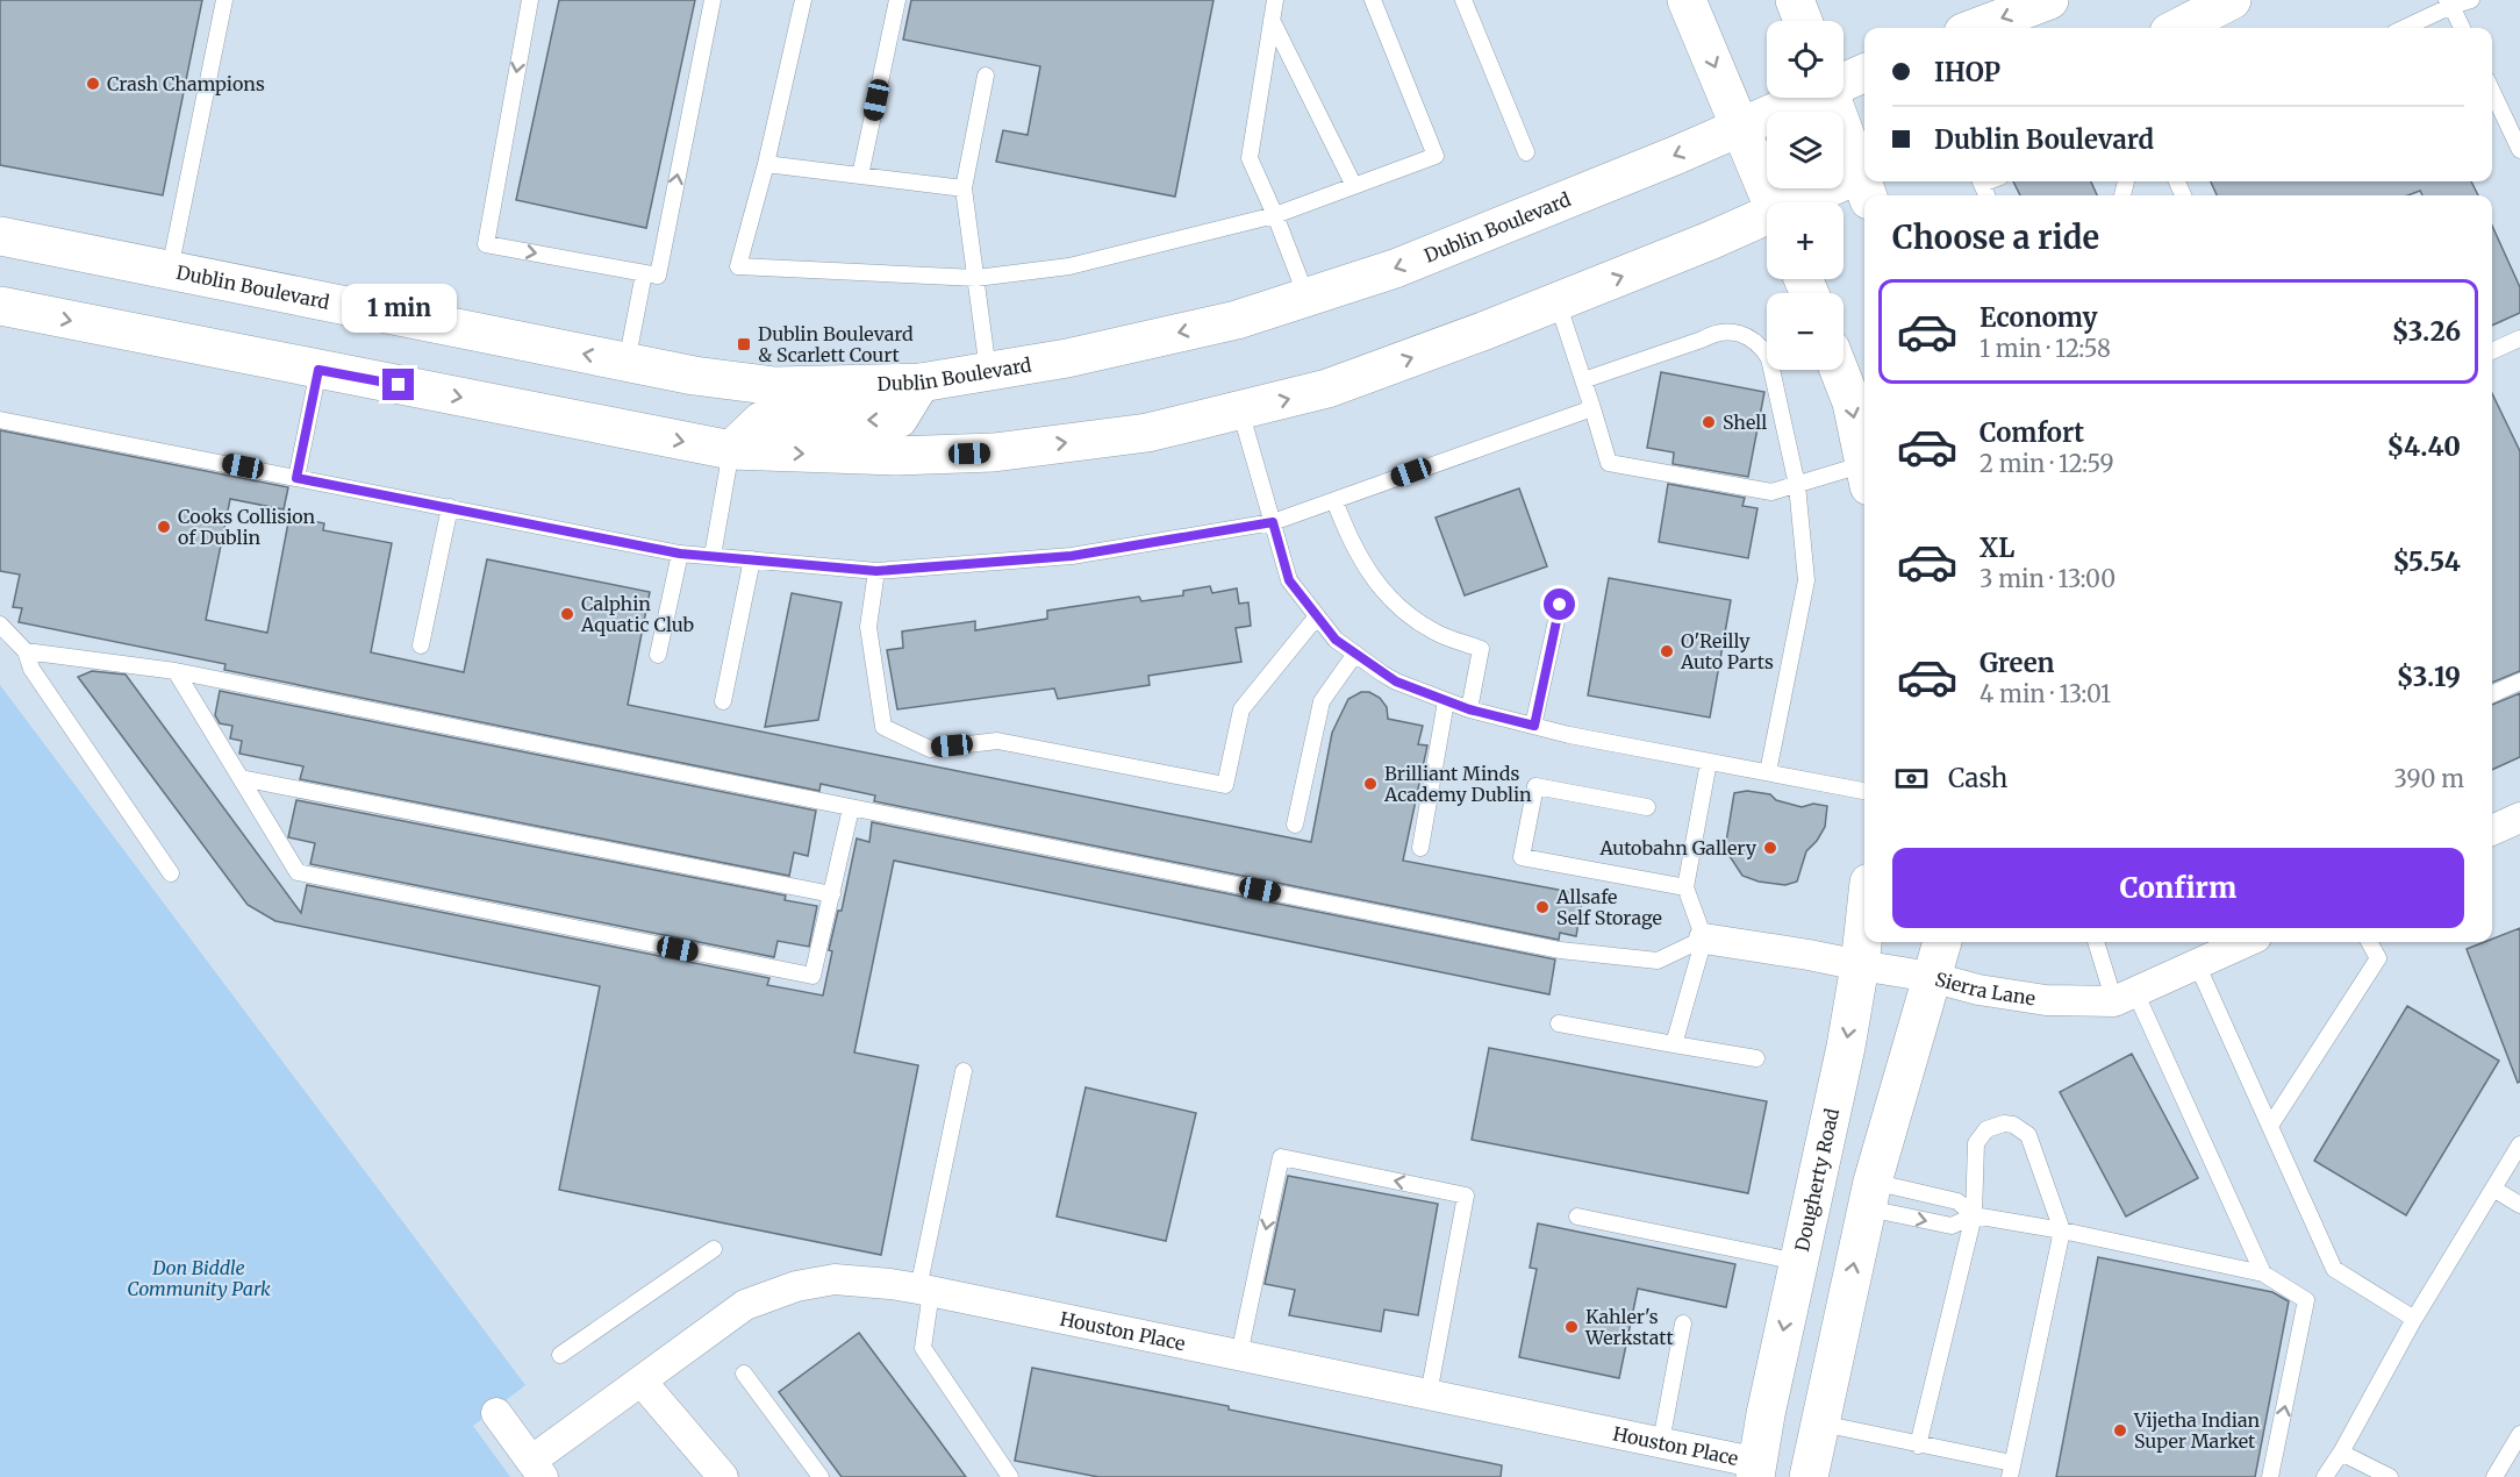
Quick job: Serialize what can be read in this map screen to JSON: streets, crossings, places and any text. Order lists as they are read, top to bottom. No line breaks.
{"streets":{"main road":["Dublin Boulevard","Dougherty Road"],"street":["Sierra Lane","Houston Place"]},"crossings":[["Sierra Lane","Dougherty Road"],["Dougherty Road","Houston Place"]],"parks":["Don Biddle Community Park"],"places":{"other":["Crash Champions","Shell","Cooks Collision of Dublin","Calphin Aquatic Club","O'Reilly Auto Parts","Brilliant Minds Academy Dublin","Autobahn Gallery","Allsafe Self Storage","Kahler's Werkstatt","Vijetha Indian Super Market"],"transit":["Dublin Boulevard & Scarlett Court"]},"page":{"map_buttons":["+","−"],"banner":["IHOP","Dublin Boulevard"],"heading":"Choose a ride","list":[{"name":"Economy","note":"1 min · 12:58","value":"$3.26"},{"name":"Comfort","note":"2 min · 12:59","value":"$4.40"},{"name":"XL","note":"3 min · 13:00","value":"$5.54"},{"name":"Green","note":"4 min · 13:01","value":"$3.19"}],"bubble":"1 min","pay":["Cash","390 m"],"buttons":"Confirm"}}
